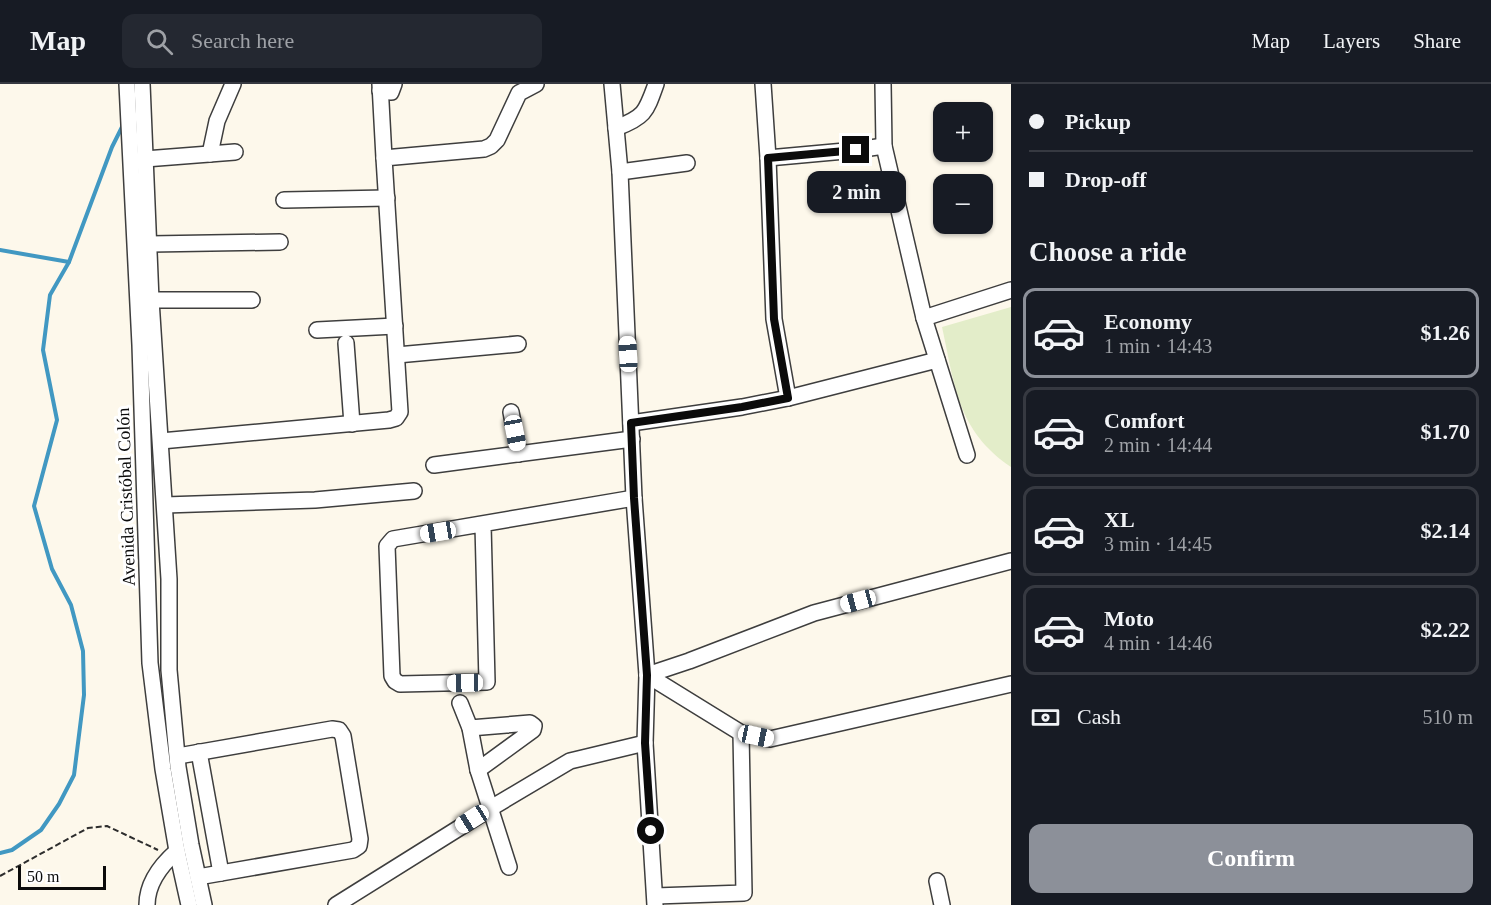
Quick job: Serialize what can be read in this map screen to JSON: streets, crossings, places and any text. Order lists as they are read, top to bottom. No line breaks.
{"streets":{"street":["Avenida Cristóbal Colón"]},"scale_bar":"50 m","page":{"header":"Map","search":"Search here","nav":["Map","Layers","Share"],"banner":["Pickup","Drop-off"],"map_buttons":["+","−"],"bubble":"2 min","heading":"Choose a ride","list":[{"name":"Economy","note":"1 min · 14:43","value":"$1.26"},{"name":"Comfort","note":"2 min · 14:44","value":"$1.70"},{"name":"XL","note":"3 min · 14:45","value":"$2.14"},{"name":"Moto","note":"4 min · 14:46","value":"$2.22"}],"pay":["Cash","510 m"],"buttons":"Confirm","scale":"50 m"}}
